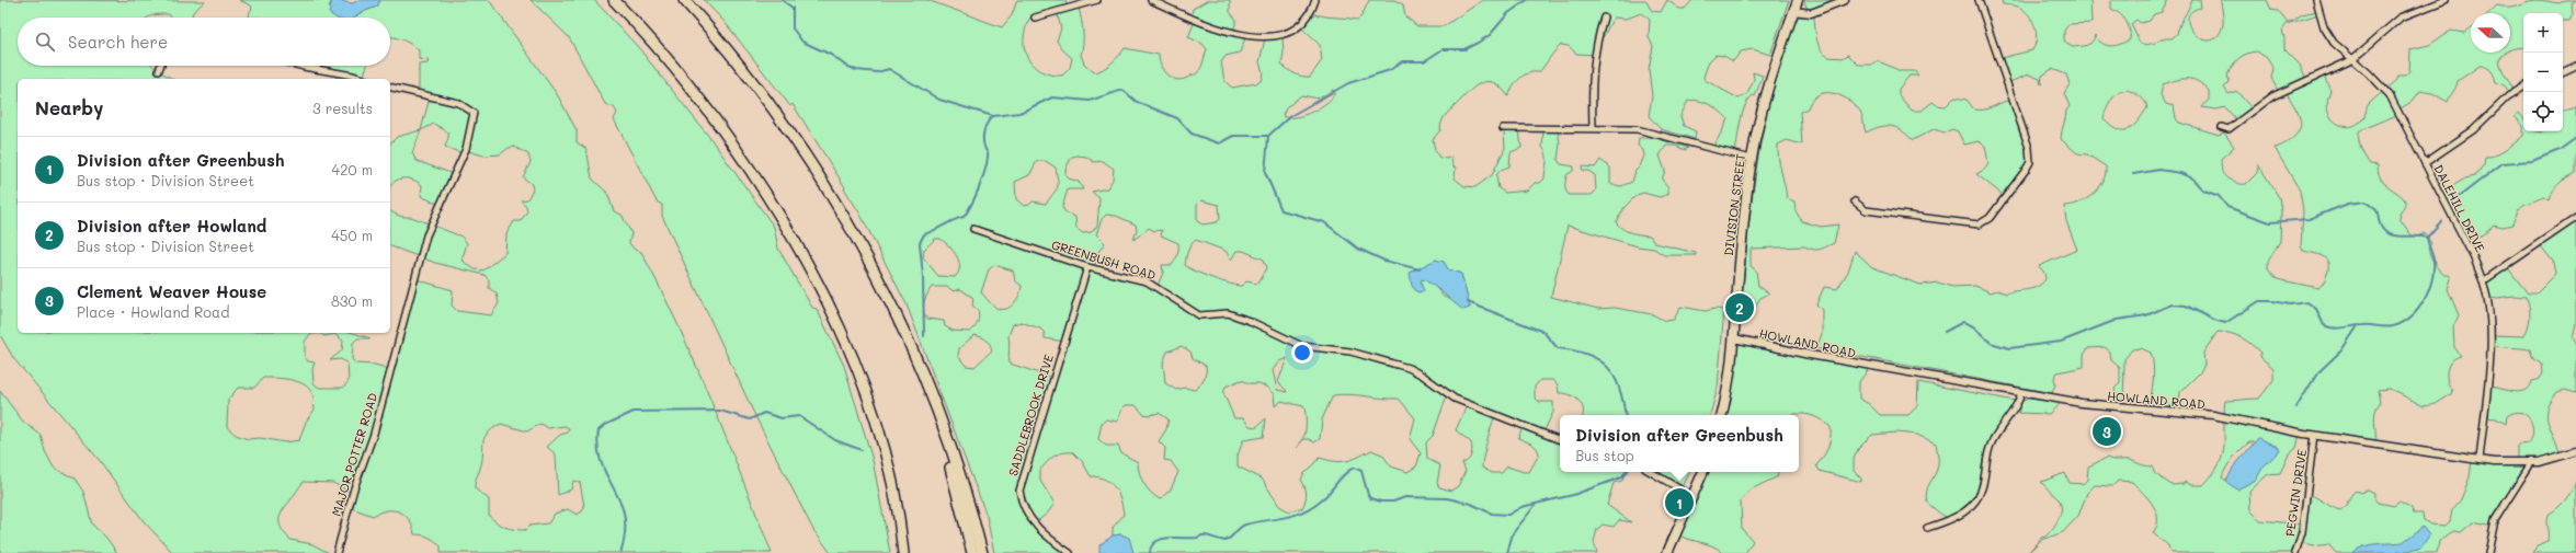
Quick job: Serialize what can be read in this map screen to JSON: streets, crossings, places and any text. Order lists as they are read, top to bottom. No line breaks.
{"streets":{"main road":["DIVISION STREET"],"street":["DALEHILL DRIVE","GREENBUSH ROAD","HOWLAND ROAD","SADDLEBROOK DRIVE","MAJOR POTTER ROAD","PEGWIN DRIVE"]},"crossings":[["DIVISION STREET","HOWLAND ROAD"],["DALEHILL DRIVE","HOWLAND ROAD"],["GREENBUSH ROAD","SADDLEBROOK DRIVE"],["HOWLAND ROAD","PEGWIN DRIVE"]],"north":"left","page":{"map_buttons":["+","−"],"search":"Search here","heading":["Nearby","3 results"],"list":[{"mark":"1","name":"Division after Greenbush","note":"Bus stop · Division Street","value":"420 m"},{"mark":"2","name":"Division after Howland","note":"Bus stop · Division Street","value":"450 m"},{"mark":"3","name":"Clement Weaver House","note":"Place · Howland Road","value":"830 m"}],"pins":["2","3","1"],"popup":["Division after Greenbush","Bus stop"]}}
